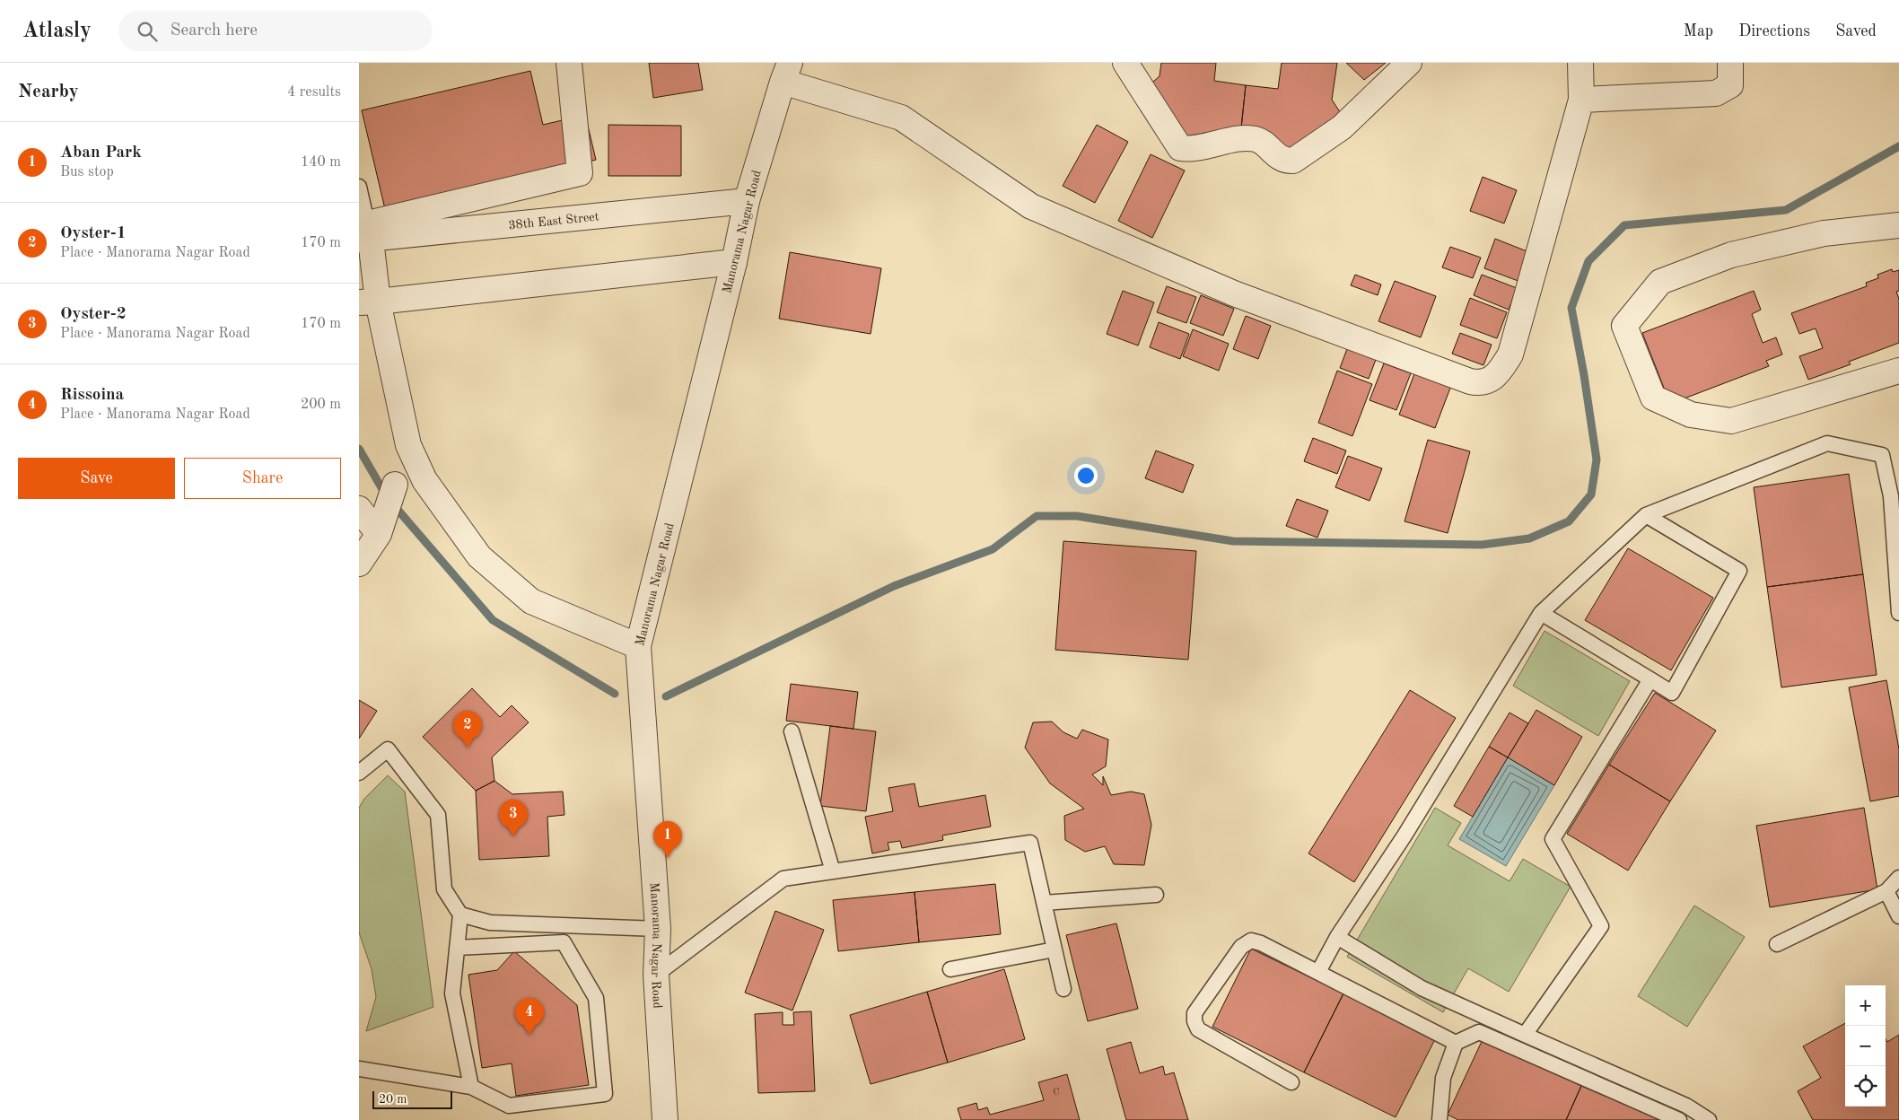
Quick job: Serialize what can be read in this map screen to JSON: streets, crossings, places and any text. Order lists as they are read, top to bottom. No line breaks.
{"streets":{"street":["38th East Street","Manorama Nagar Road"]},"crossings":[["38th East Street","Manorama Nagar Road"]],"house_numbers":["C"],"scale_bar":"20 m","page":{"header":"Atlasly","search":"Search here","nav":["Map","Directions","Saved"],"heading":["Nearby","4 results"],"list":[{"mark":"1","name":"Aban Park","note":"Bus stop","value":"140 m"},{"mark":"2","name":"Oyster-1","note":"Place · Manorama Nagar Road","value":"170 m"},{"mark":"3","name":"Oyster-2","note":"Place · Manorama Nagar Road","value":"170 m"},{"mark":"4","name":"Rissoina","note":"Place · Manorama Nagar Road","value":"200 m"}],"buttons":["Save","Share"],"pins":["2","3","1","4"],"map_buttons":["+","−"],"scale":"20 m"}}
